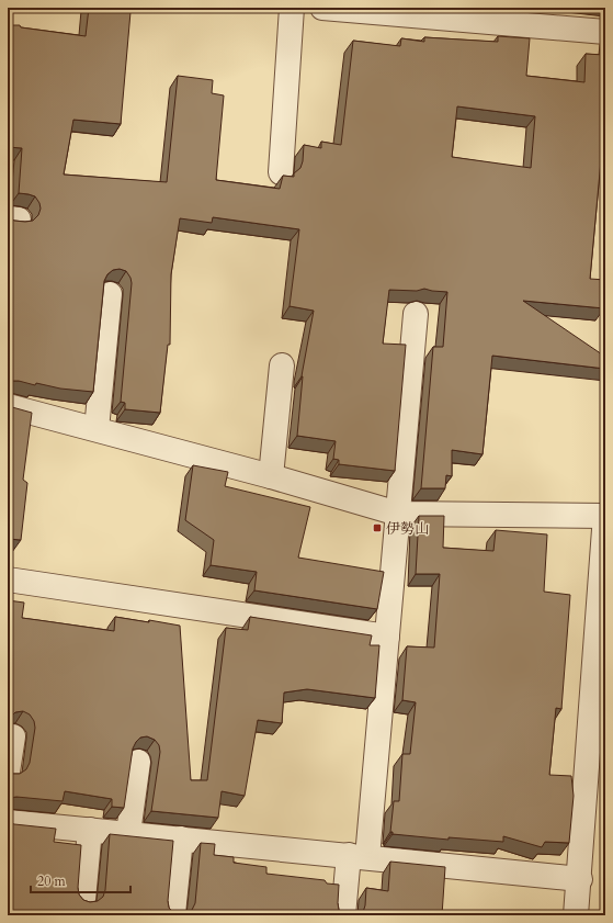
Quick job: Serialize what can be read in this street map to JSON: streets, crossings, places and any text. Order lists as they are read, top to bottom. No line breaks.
{"places":{"transit":["伊勢山"]},"scale_bar":"20 m"}
